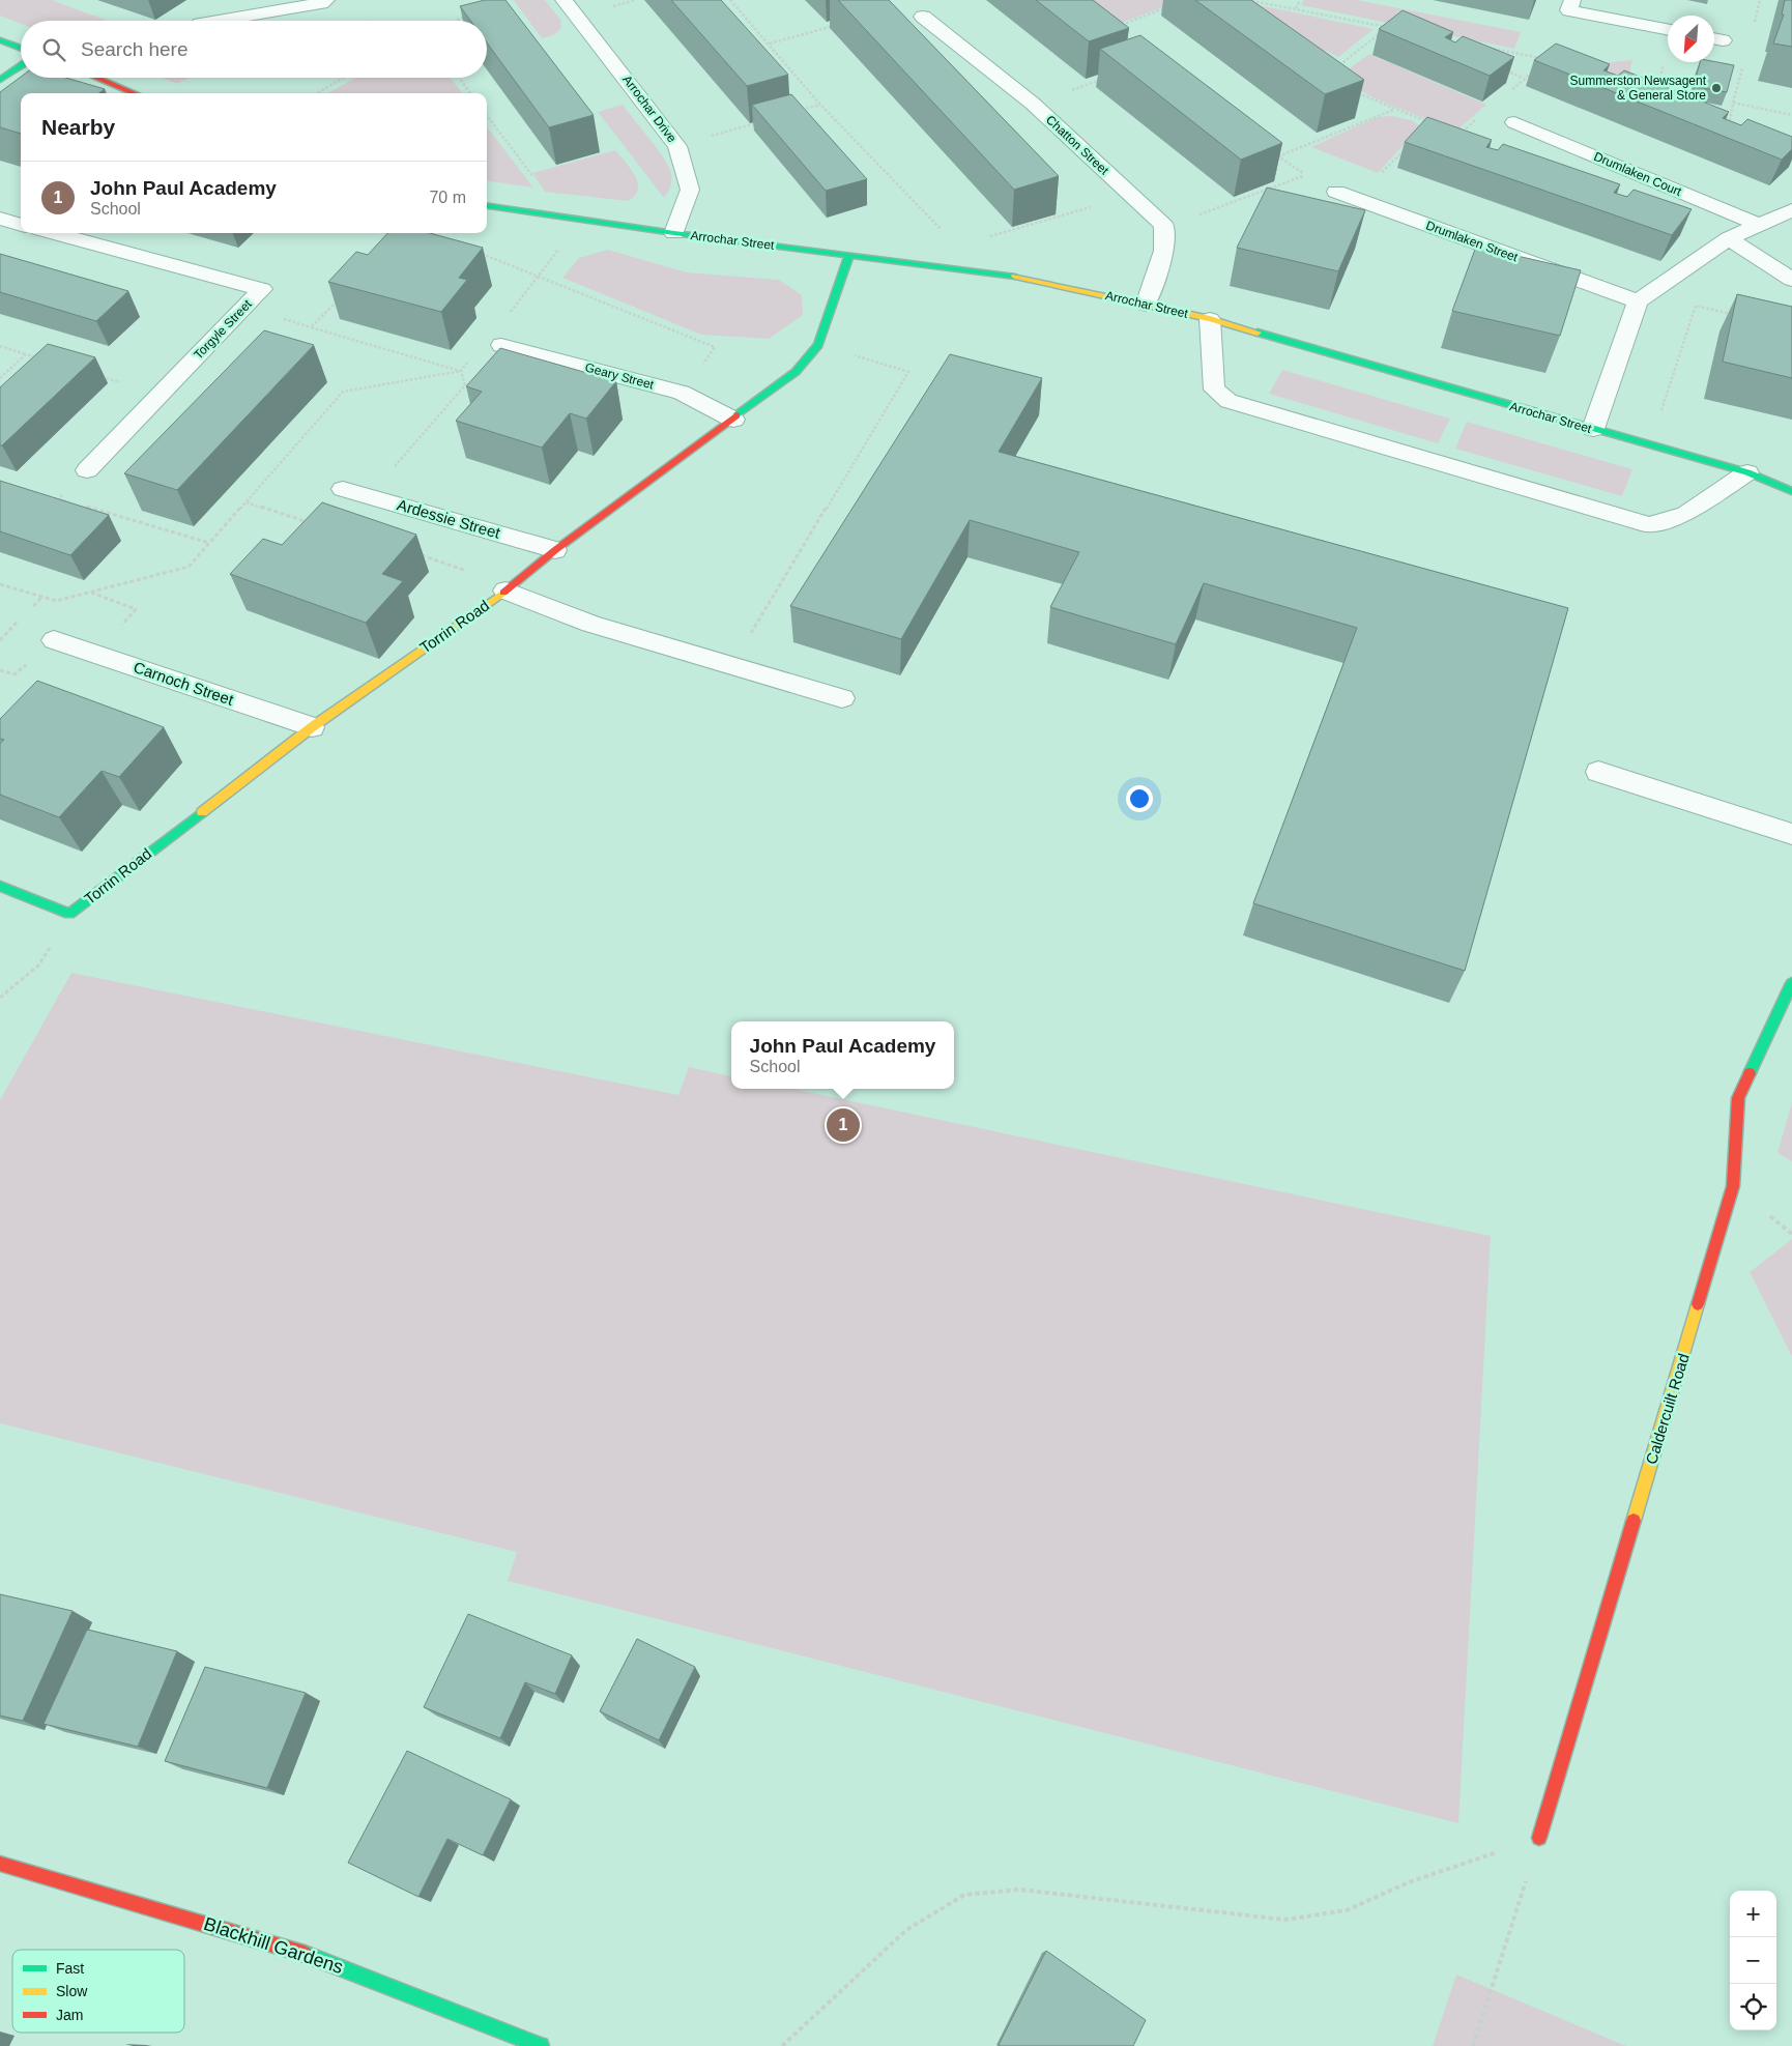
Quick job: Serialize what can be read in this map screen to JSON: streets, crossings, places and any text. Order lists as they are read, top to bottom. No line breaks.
{"streets":{"street":["Arrochar Drive","Chatton Street","Drumlaken Court","Arrochar Street","Drumlaken Street","Torgyle Street","Geary Street","Ardessie Street","Torrin Road","Carnoch Street","Caldercuilt Road","Blackhill Gardens"]},"crossings":[["Arrochar Drive","Arrochar Street"],["Arrochar Street","Torrin Road"],["Geary Street","Torrin Road"],["Ardessie Street","Torrin Road"],["Torrin Road","Carnoch Street"]],"places":["Summerston Newsagent & General Store"],"legend":["Fast","Slow","Jam"],"north":"bottom left","page":{"search":"Search here","heading":"Nearby","list":[{"mark":"1","name":"John Paul Academy","note":"School","value":"70 m"}],"popup":["John Paul Academy","School"],"pins":"1","map_buttons":["+","−"]}}
